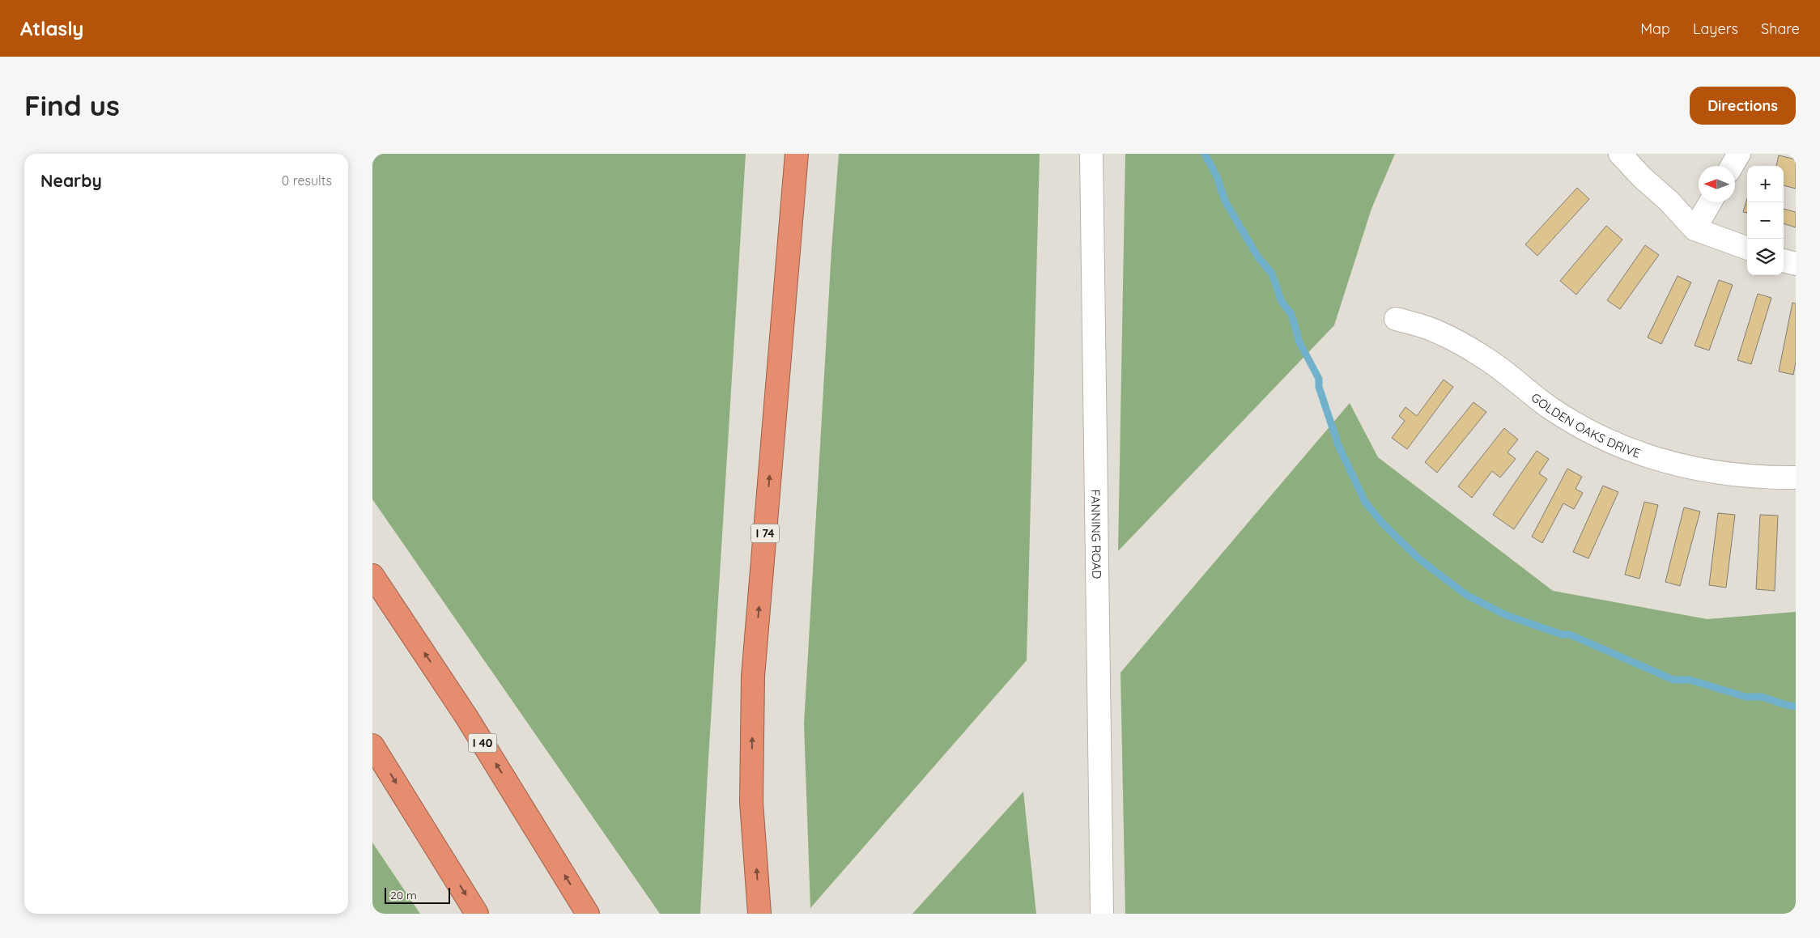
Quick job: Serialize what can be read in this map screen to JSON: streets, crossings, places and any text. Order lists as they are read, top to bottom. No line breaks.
{"streets":{"highway":["I 74","I 40"],"street":["GOLDEN OAKS DRIVE","FANNING ROAD"]},"scale_bar":"20 m","north":"left","page":{"header":"Atlasly","nav":["Map","Layers","Share"],"buttons":"Directions","title":"Find us","heading":["Nearby","0 results"],"map_buttons":["+","−"],"scale":"20 m"}}
